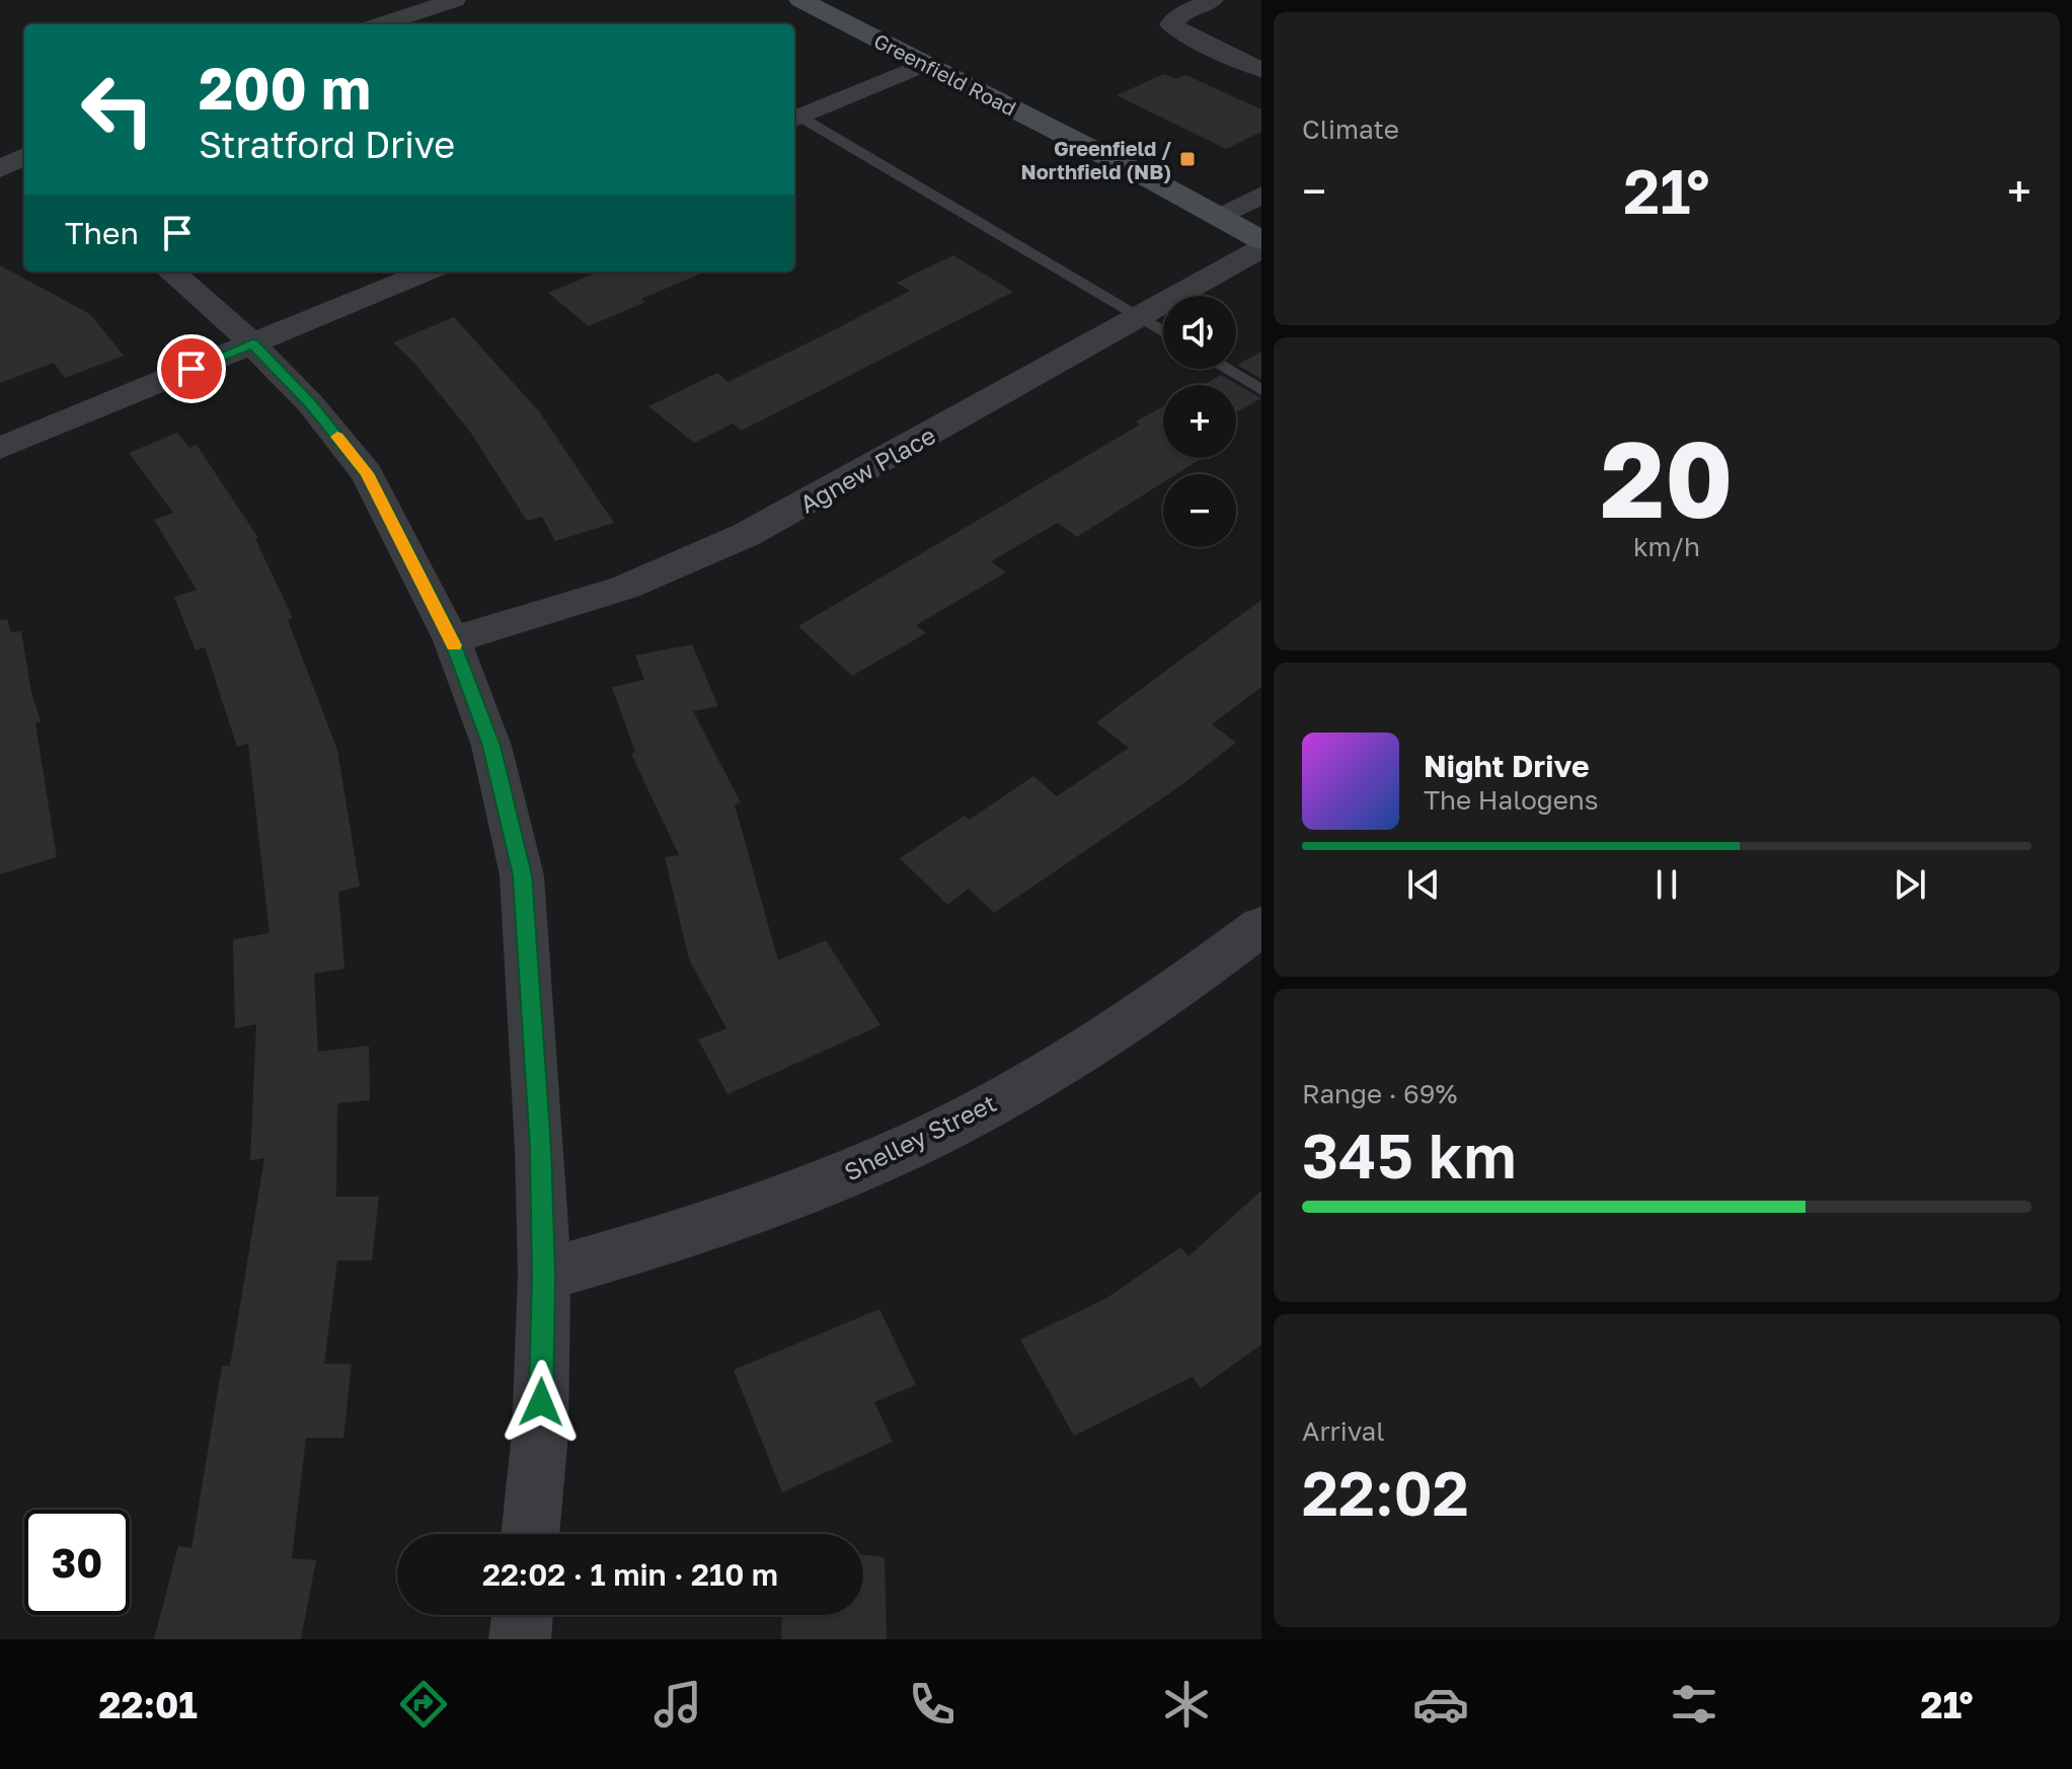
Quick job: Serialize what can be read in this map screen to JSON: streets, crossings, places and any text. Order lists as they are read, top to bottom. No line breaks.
{"streets":{"main road":["Greenfield Road"],"street":["Agnew Place","Shelley Street"]},"places":{"transit":["Greenfield / Northfield (NB)"]},"page":{"tile":["Climate",["20","km/h"],["Range · 69%","345 km"],["Arrival","22:02"]],"turn":["200 m","Stratford Drive"],"heat":["−","21°","+"],"then":"Then","map_buttons":["+","−"],"song":["Night Drive","The Halogens"],"limit":"30","trip":"22:02 · 1 min · 210 m","tabs":["22:01","21°"]}}
